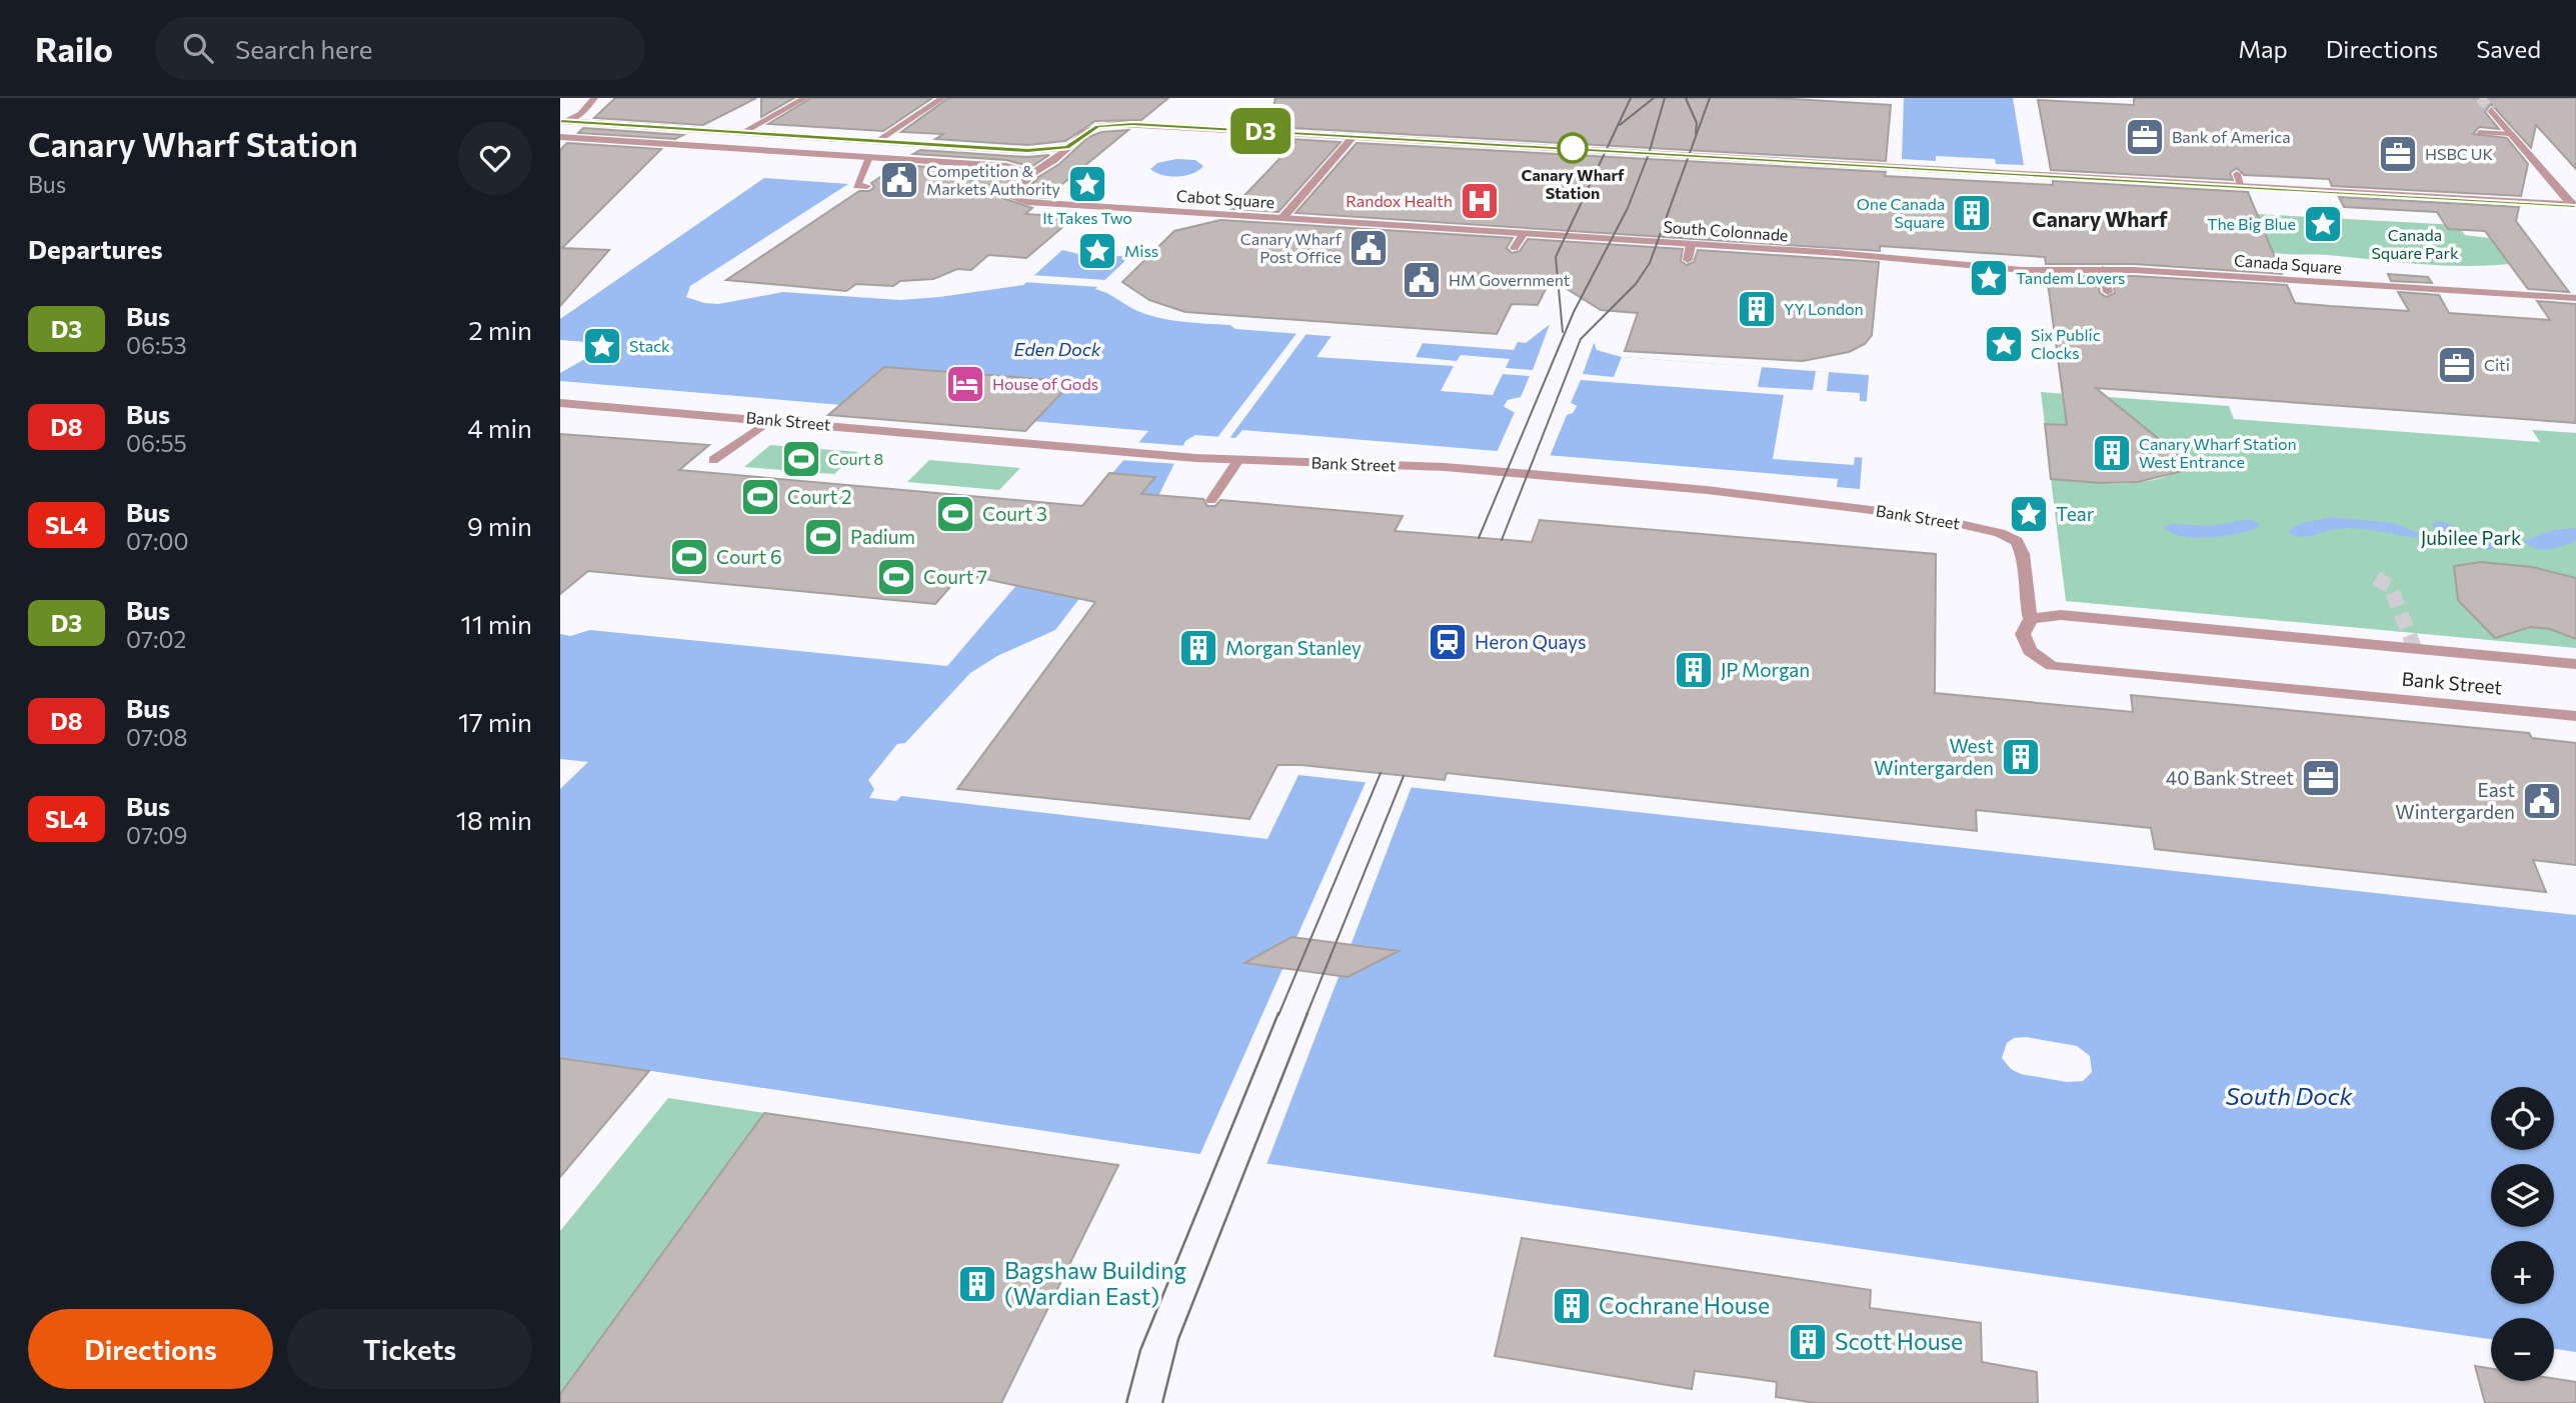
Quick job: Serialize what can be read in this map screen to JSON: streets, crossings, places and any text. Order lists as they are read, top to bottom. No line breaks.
{"streets":{"street":["Cabot Square","South Colonnade","Canada Square","Bank Street"]},"crossings":[["Cabot Square","South Colonnade"],["South Colonnade","Canada Square"]],"districts":["Canary Wharf"],"water":["Eden Dock","South Dock"],"parks":["Canada Square Park","Jubilee Park"],"places":{"office":["Bank of America","HSBC UK","Citi","40 Bank Street"],"other":["Canary Wharf Station"],"public building":["Competition & Markets Authority","Canary Wharf Post Office","HM Government","East Wintergarden"],"place":["It Takes Two","The Big Blue","Miss","Tandem Lovers","Six Public Clocks","Stack","Tear"],"hospital":["Randox Health"],"building":["One Canada Square","YY London","Canary Wharf Station West Entrance","Morgan Stanley","JP Morgan","West Wintergarden","Bagshaw Building (Wardian East)","Cochrane House","Scott House"],"hotel":["House of Gods"],"sports":["Court 8","Court 2","Court 3","Padium","Court 6","Court 7"],"station":["Heron Quays"]},"lines":["bus line D3"],"page":{"header":"Railo","search":"Search here","nav":["Map","Directions","Saved"],"heading":[["Canary Wharf Station","Bus"],"Departures"],"on_map":"D3","list":[{"mark":"D3","name":"Bus","note":"06:53","value":"2 min"},{"mark":"D8","name":"Bus","note":"06:55","value":"4 min"},{"mark":"SL4","name":"Bus","note":"07:00","value":"9 min"},{"mark":"D3","name":"Bus","note":"07:02","value":"11 min"},{"mark":"D8","name":"Bus","note":"07:08","value":"17 min"},{"mark":"SL4","name":"Bus","note":"07:09","value":"18 min"}],"map_buttons":["+","−"],"buttons":["Directions","Tickets"]}}
